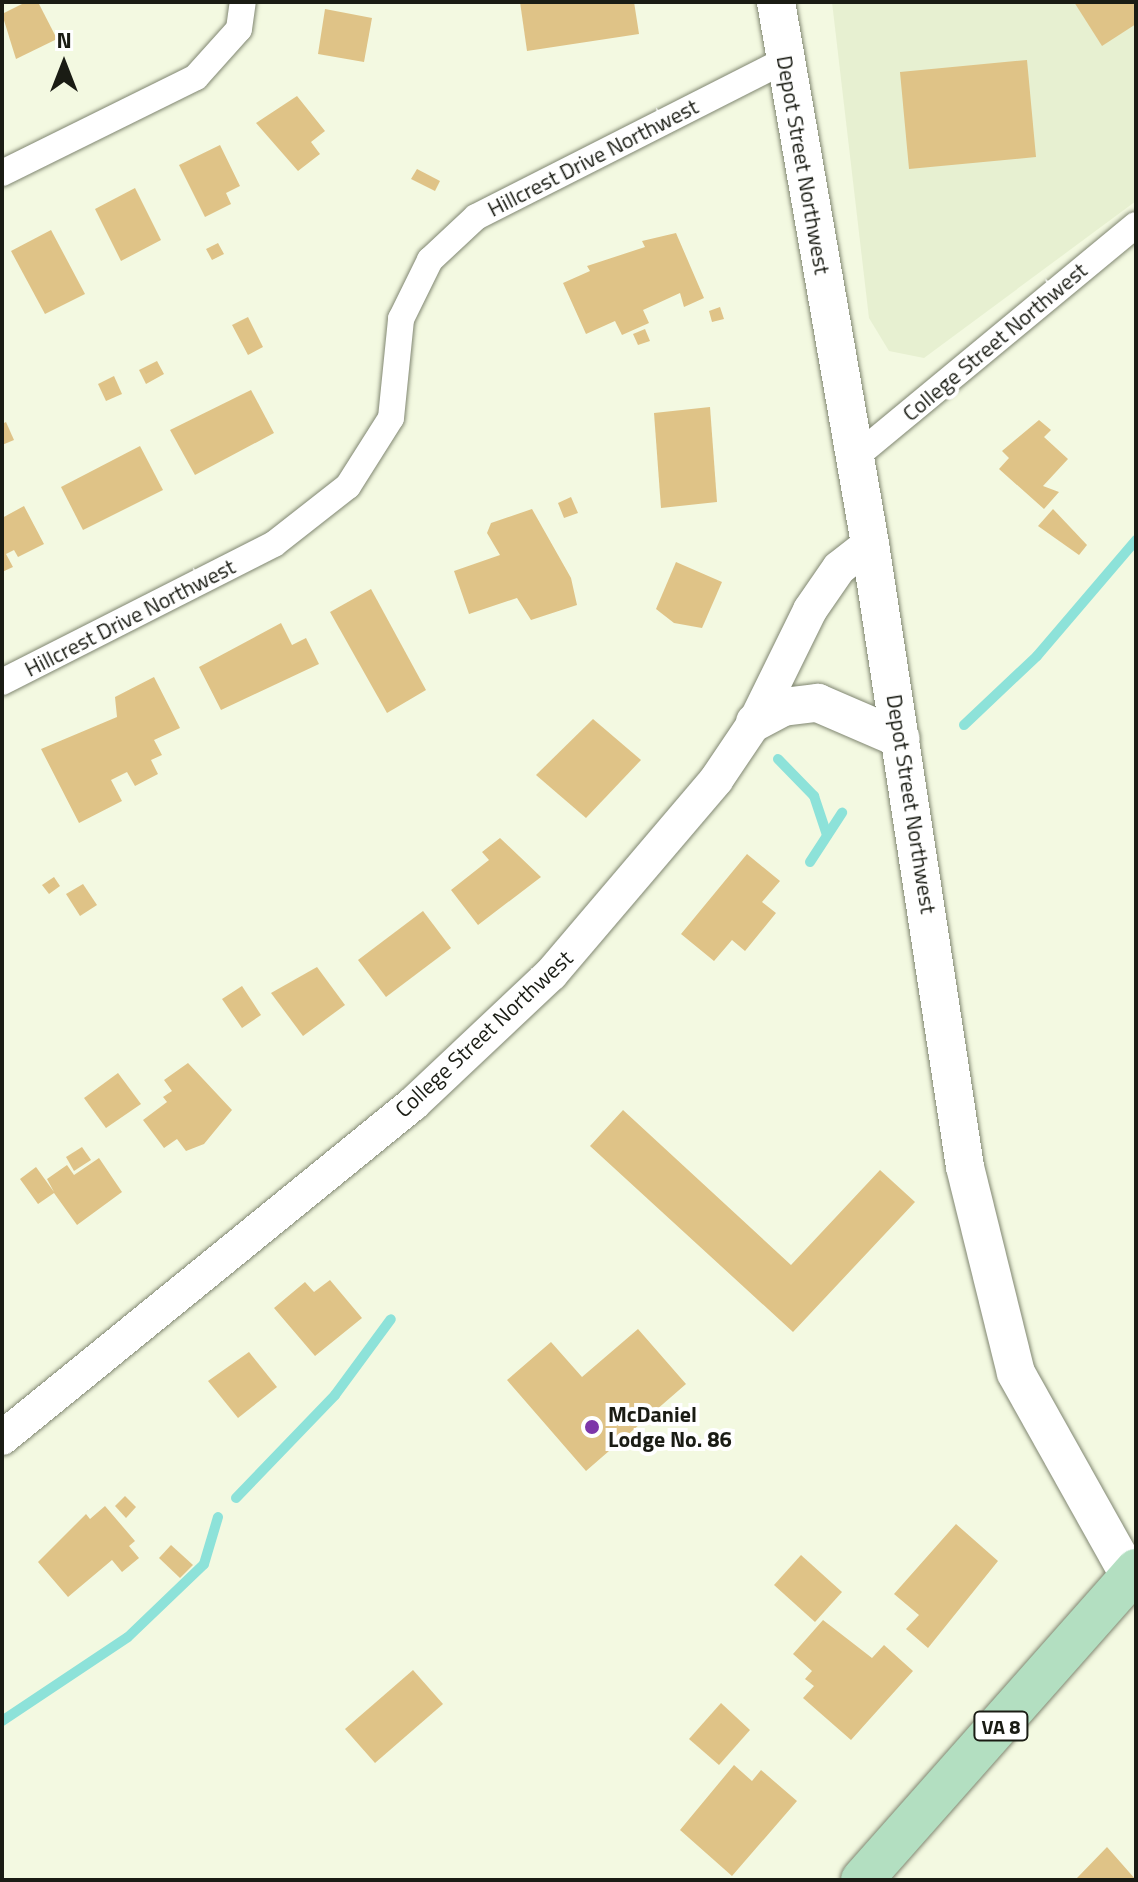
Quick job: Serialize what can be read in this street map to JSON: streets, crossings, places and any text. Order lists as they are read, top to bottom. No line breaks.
{"streets":{"main road":["Depot Street Northwest","VA 8"],"street":["Hillcrest Drive Northwest","College Street Northwest"]},"crossings":[["Hillcrest Drive Northwest","Depot Street Northwest"],["Depot Street Northwest","College Street Northwest"],["Depot Street Northwest","VA 8"]],"places":["McDaniel Lodge No. 86"],"north":"top"}
